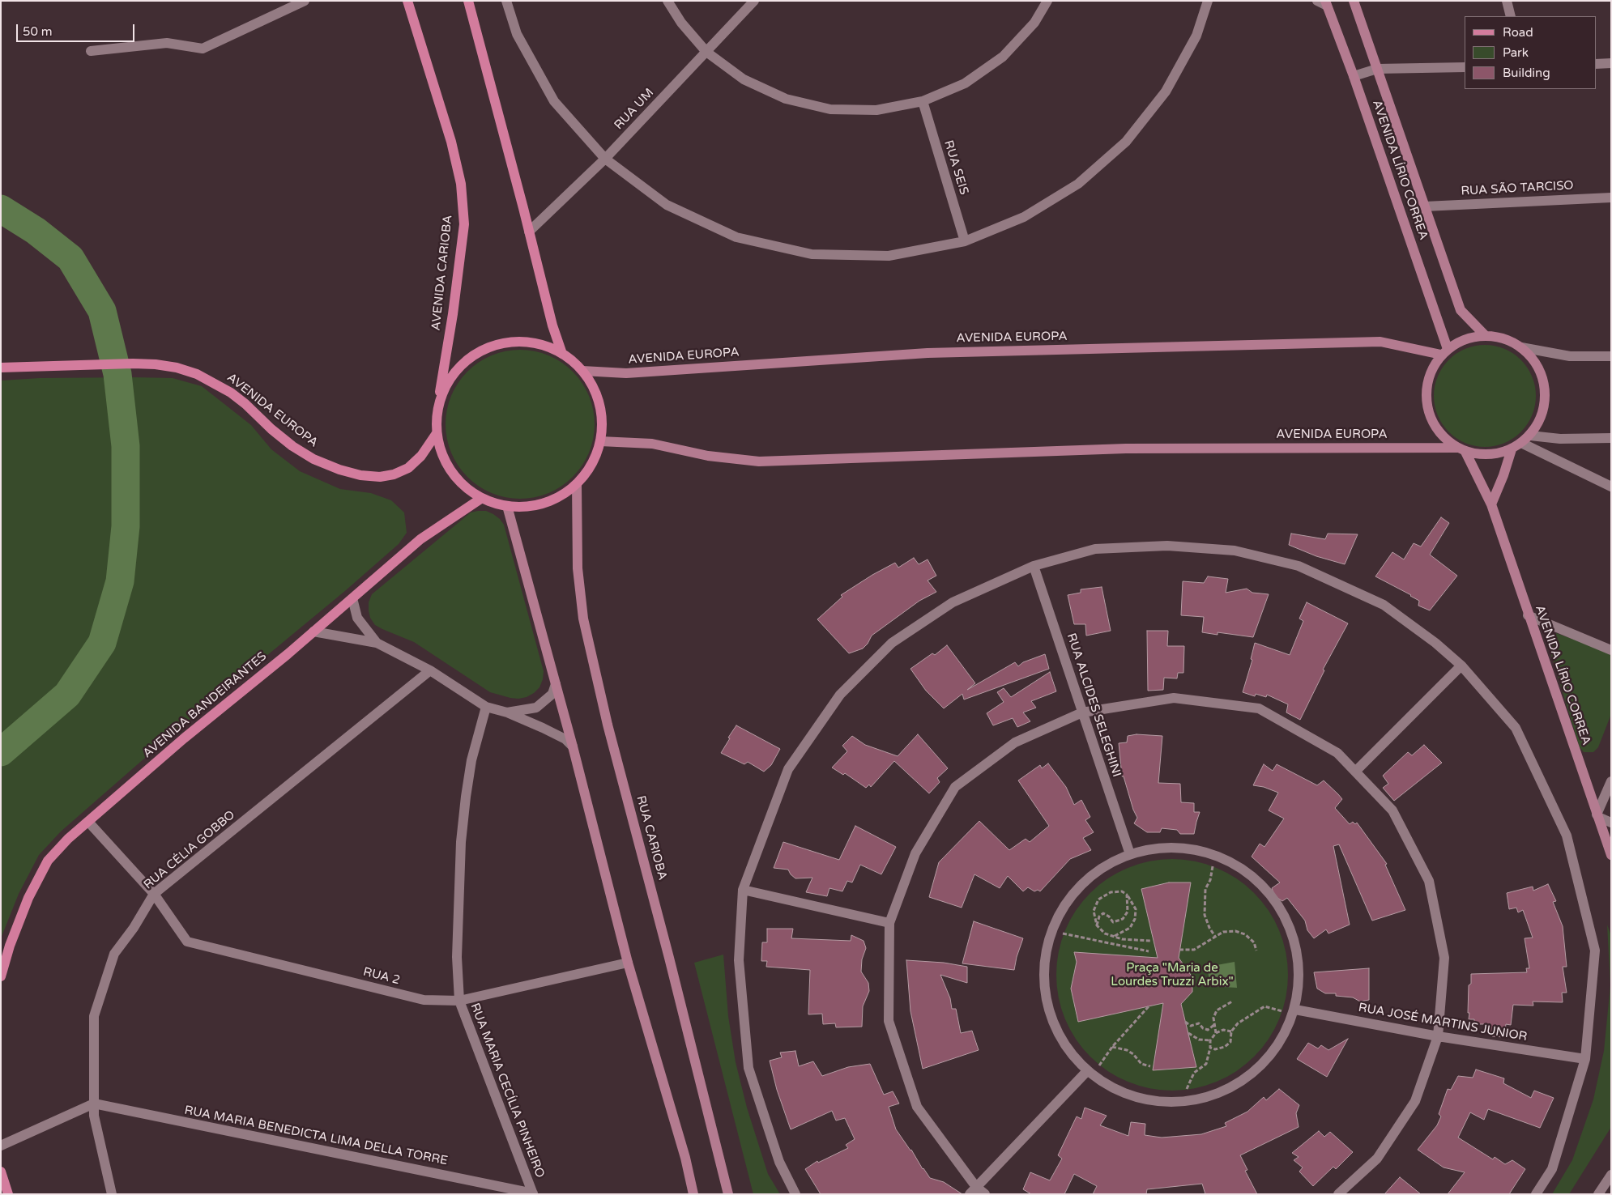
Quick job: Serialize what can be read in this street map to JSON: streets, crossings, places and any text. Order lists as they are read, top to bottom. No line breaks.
{"streets":{"main road":["AVENIDA LÍRIO CORREA","AVENIDA CARIOBA","AVENIDA EUROPA","AVENIDA BANDEIRANTES","RUA CARIOBA"],"street":["RUA UM","RUA SEIS","RUA SÃO TARCISO","RUA ALCIDES SELEGHINI","RUA CÉLIA GOBBO","RUA 2","RUA JOSÉ MARTINS JUNIOR","RUA MARIA CECÍLIA PINHEIRO","RUA MARIA BENEDICTA LIMA DELLA TORRE"]},"crossings":[["AVENIDA LÍRIO CORREA","RUA SÃO TARCISO"],["AVENIDA LÍRIO CORREA","AVENIDA EUROPA"],["AVENIDA BANDEIRANTES","RUA 2"],["RUA CÉLIA GOBBO","RUA 2"],["RUA CÉLIA GOBBO","RUA MARIA BENEDICTA LIMA DELLA TORRE"],["RUA 2","RUA MARIA CECÍLIA PINHEIRO"],["RUA MARIA CECÍLIA PINHEIRO","RUA MARIA BENEDICTA LIMA DELLA TORRE"]],"parks":["Praça \"Maria de Lourdes Truzzi Arbix\""],"legend":["Road","Park","Building"],"scale_bar":"50 m"}
